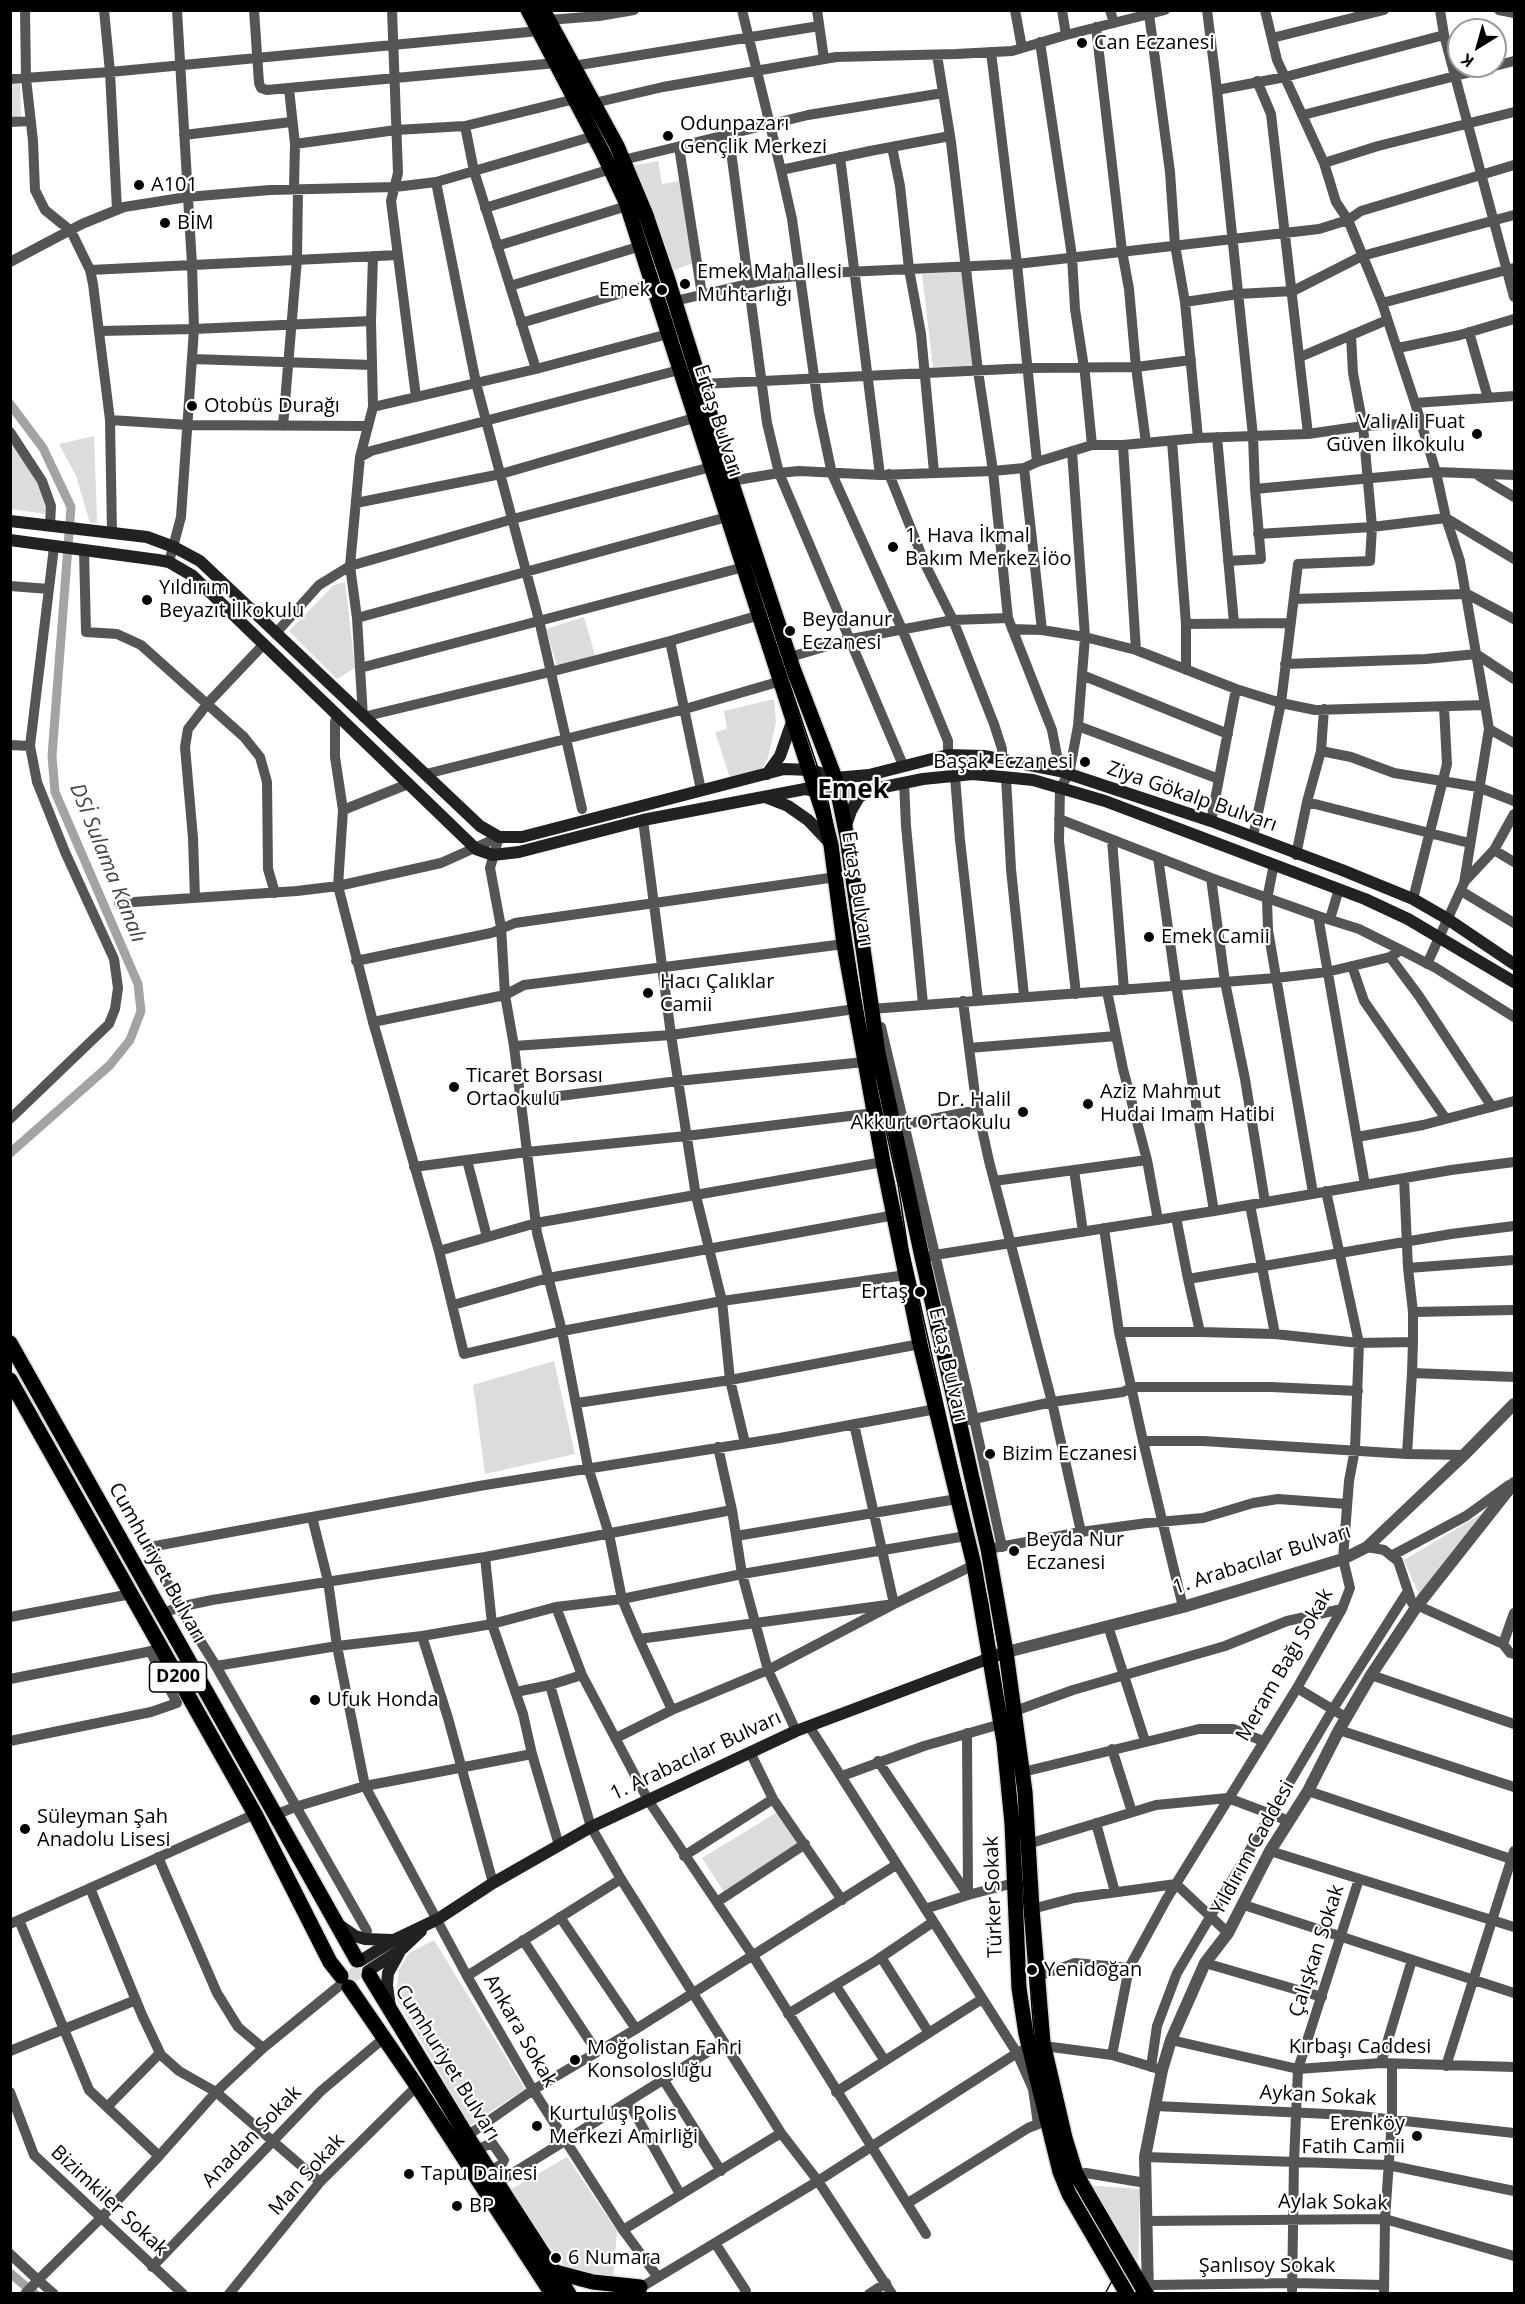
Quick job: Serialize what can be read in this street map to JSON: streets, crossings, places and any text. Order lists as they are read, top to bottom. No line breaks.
{"streets":{"main road":["Ertaş Bulvarı","Ziya Gökalp Bulvarı","1. Arabacılar Bulvarı","Cumhuriyet Bulvarı","D200","Türker Sokak"],"street":["Meram Bağı Sokak","Yıldırım Caddesi","Çalışkan Sokak","Ankara Sokak","Kırbaşı Caddesi","Aykan Sokak","Anadan Sokak","Man Sokak","Bizimkiler Sokak","Aylak Sokak","Şanlısoy Sokak"]},"crossings":[["Ertaş Bulvarı","Ziya Gökalp Bulvarı"],["Ertaş Bulvarı","1. Arabacılar Bulvarı"],["Ertaş Bulvarı","Türker Sokak"],["1. Arabacılar Bulvarı","Cumhuriyet Bulvarı"],["1. Arabacılar Bulvarı","Meram Bağı Sokak"],["1. Arabacılar Bulvarı","Türker Sokak"],["1. Arabacılar Bulvarı","Ankara Sokak"],["Cumhuriyet Bulvarı","Anadan Sokak"],["Cumhuriyet Bulvarı","Man Sokak"],["Yıldırım Caddesi","Kırbaşı Caddesi"],["Yıldırım Caddesi","Aykan Sokak"],["Yıldırım Caddesi","Aylak Sokak"],["Yıldırım Caddesi","Şanlısoy Sokak"],["Çalışkan Sokak","Kırbaşı Caddesi"],["Çalışkan Sokak","Aykan Sokak"],["Çalışkan Sokak","Aylak Sokak"],["Çalışkan Sokak","Şanlısoy Sokak"],["Anadan Sokak","Bizimkiler Sokak"]],"districts":["Emek"],"water":["DSİ Sulama Kanalı"],"places":["Can Eczanesi","Odunpazarı Gençlik Merkezi","A101","BİM","Emek Mahallesi Muhtarlığı","Emek","Otobüs Durağı","Vali Ali Fuat Güven İlkokulu","1. Hava İkmal Bakım Merkez İöo","Yıldırım Beyazıt İlkokulu","Beydanur Eczanesi","Başak Eczanesi","Emek Camii","Hacı Çalıklar Camii","Ticaret Borsası Ortaokulu","Aziz Mahmut Hudai Imam Hatibi","Dr. Halil Akkurt Ortaokulu","Ertaş","Bizim Eczanesi","Beyda Nur Eczanesi","Ufuk Honda","Süleyman Şah Anadolu Lisesi","Yenidoğan","Moğolistan Fahri Konsolosluğu","Kurtuluş Polis Merkezi Amirliği","Erenköy Fatih Camii","Tapu Dairesi","BP","6 Numara"],"north":"bottom left"}
